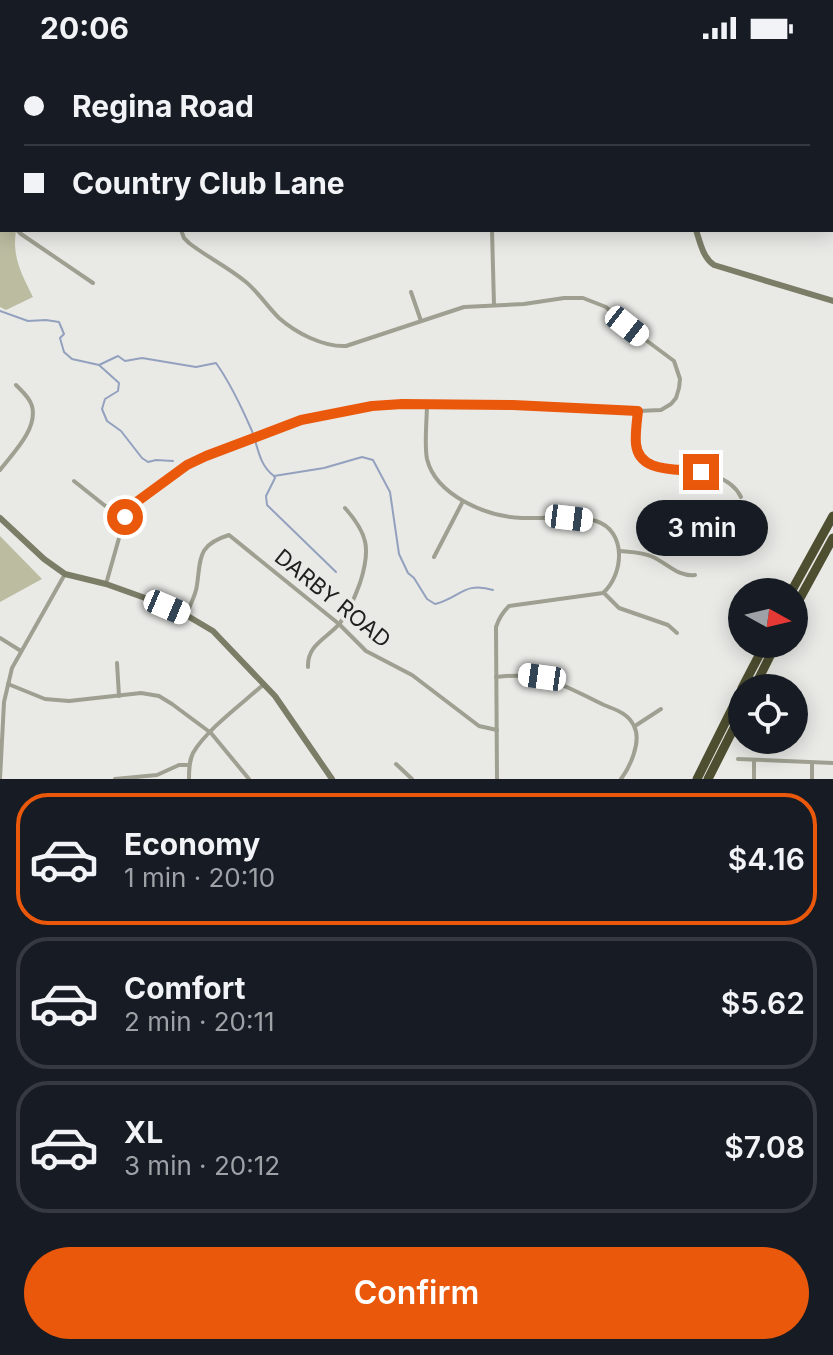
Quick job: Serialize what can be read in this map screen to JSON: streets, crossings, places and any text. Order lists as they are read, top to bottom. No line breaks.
{"streets":{"street":["DARBY ROAD"]},"north":"right","page":{"status":"20:06","banner":["Regina Road","Country Club Lane"],"bubble":"3 min","list":[{"name":"Economy","note":"1 min · 20:10","value":"$4.16"},{"name":"Comfort","note":"2 min · 20:11","value":"$5.62"},{"name":"XL","note":"3 min · 20:12","value":"$7.08"}],"buttons":"Confirm"}}
